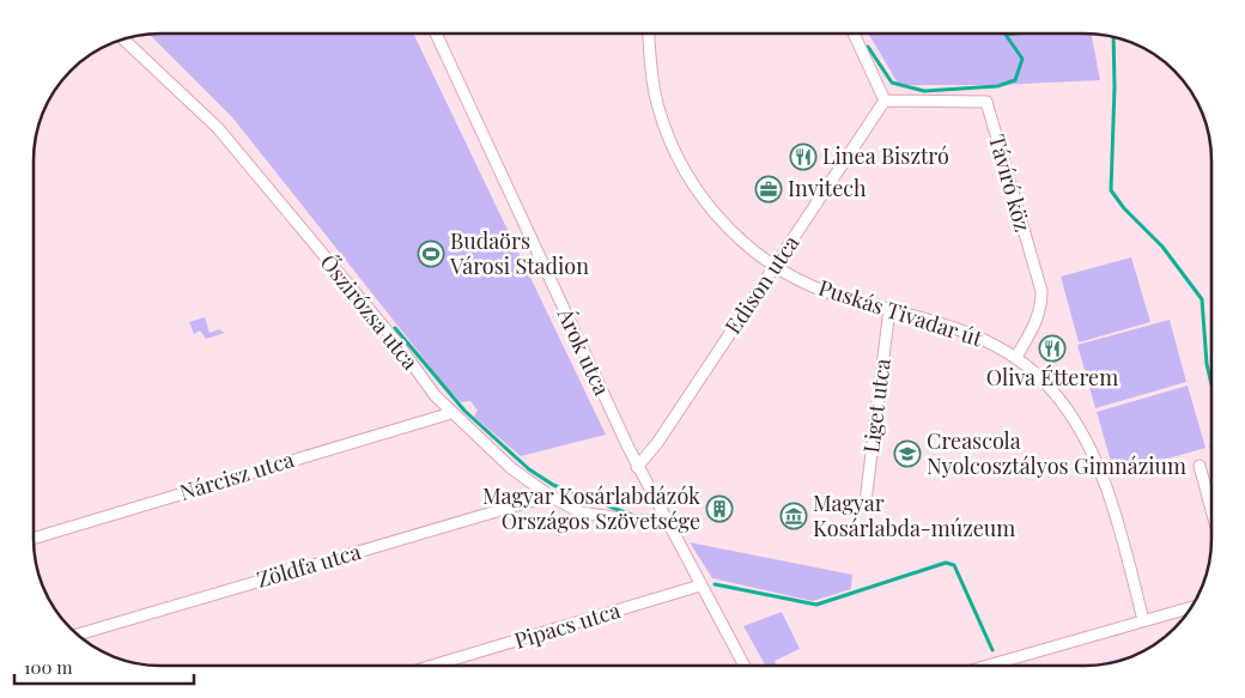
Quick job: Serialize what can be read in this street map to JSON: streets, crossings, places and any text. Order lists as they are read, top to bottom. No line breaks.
{"streets":{"street":["Távíró köz","Edison utca","Őszirózsa utca","Puskás Tivadar út","Árok utca","Liget utca","Nárcisz utca","Zöldfa utca","Pipacs utca"]},"crossings":[["Távíró köz","Edison utca"],["Távíró köz","Puskás Tivadar út"],["Edison utca","Puskás Tivadar út"],["Edison utca","Árok utca"],["Őszirózsa utca","Árok utca"],["Őszirózsa utca","Nárcisz utca"],["Őszirózsa utca","Zöldfa utca"],["Puskás Tivadar út","Liget utca"],["Árok utca","Pipacs utca"]],"places":{"restaurant":["Linea Bisztró","Oliva Étterem"],"office":["Invitech"],"sports":["Budaörs Városi Stadion"],"school or university":["Creascola Nyolcosztályos Gimnázium"],"building":["Magyar Kosárlabdázók Országos Szövetsége"],"museum":["Magyar Kosárlabda-múzeum"]},"scale_bar":"100 m"}
